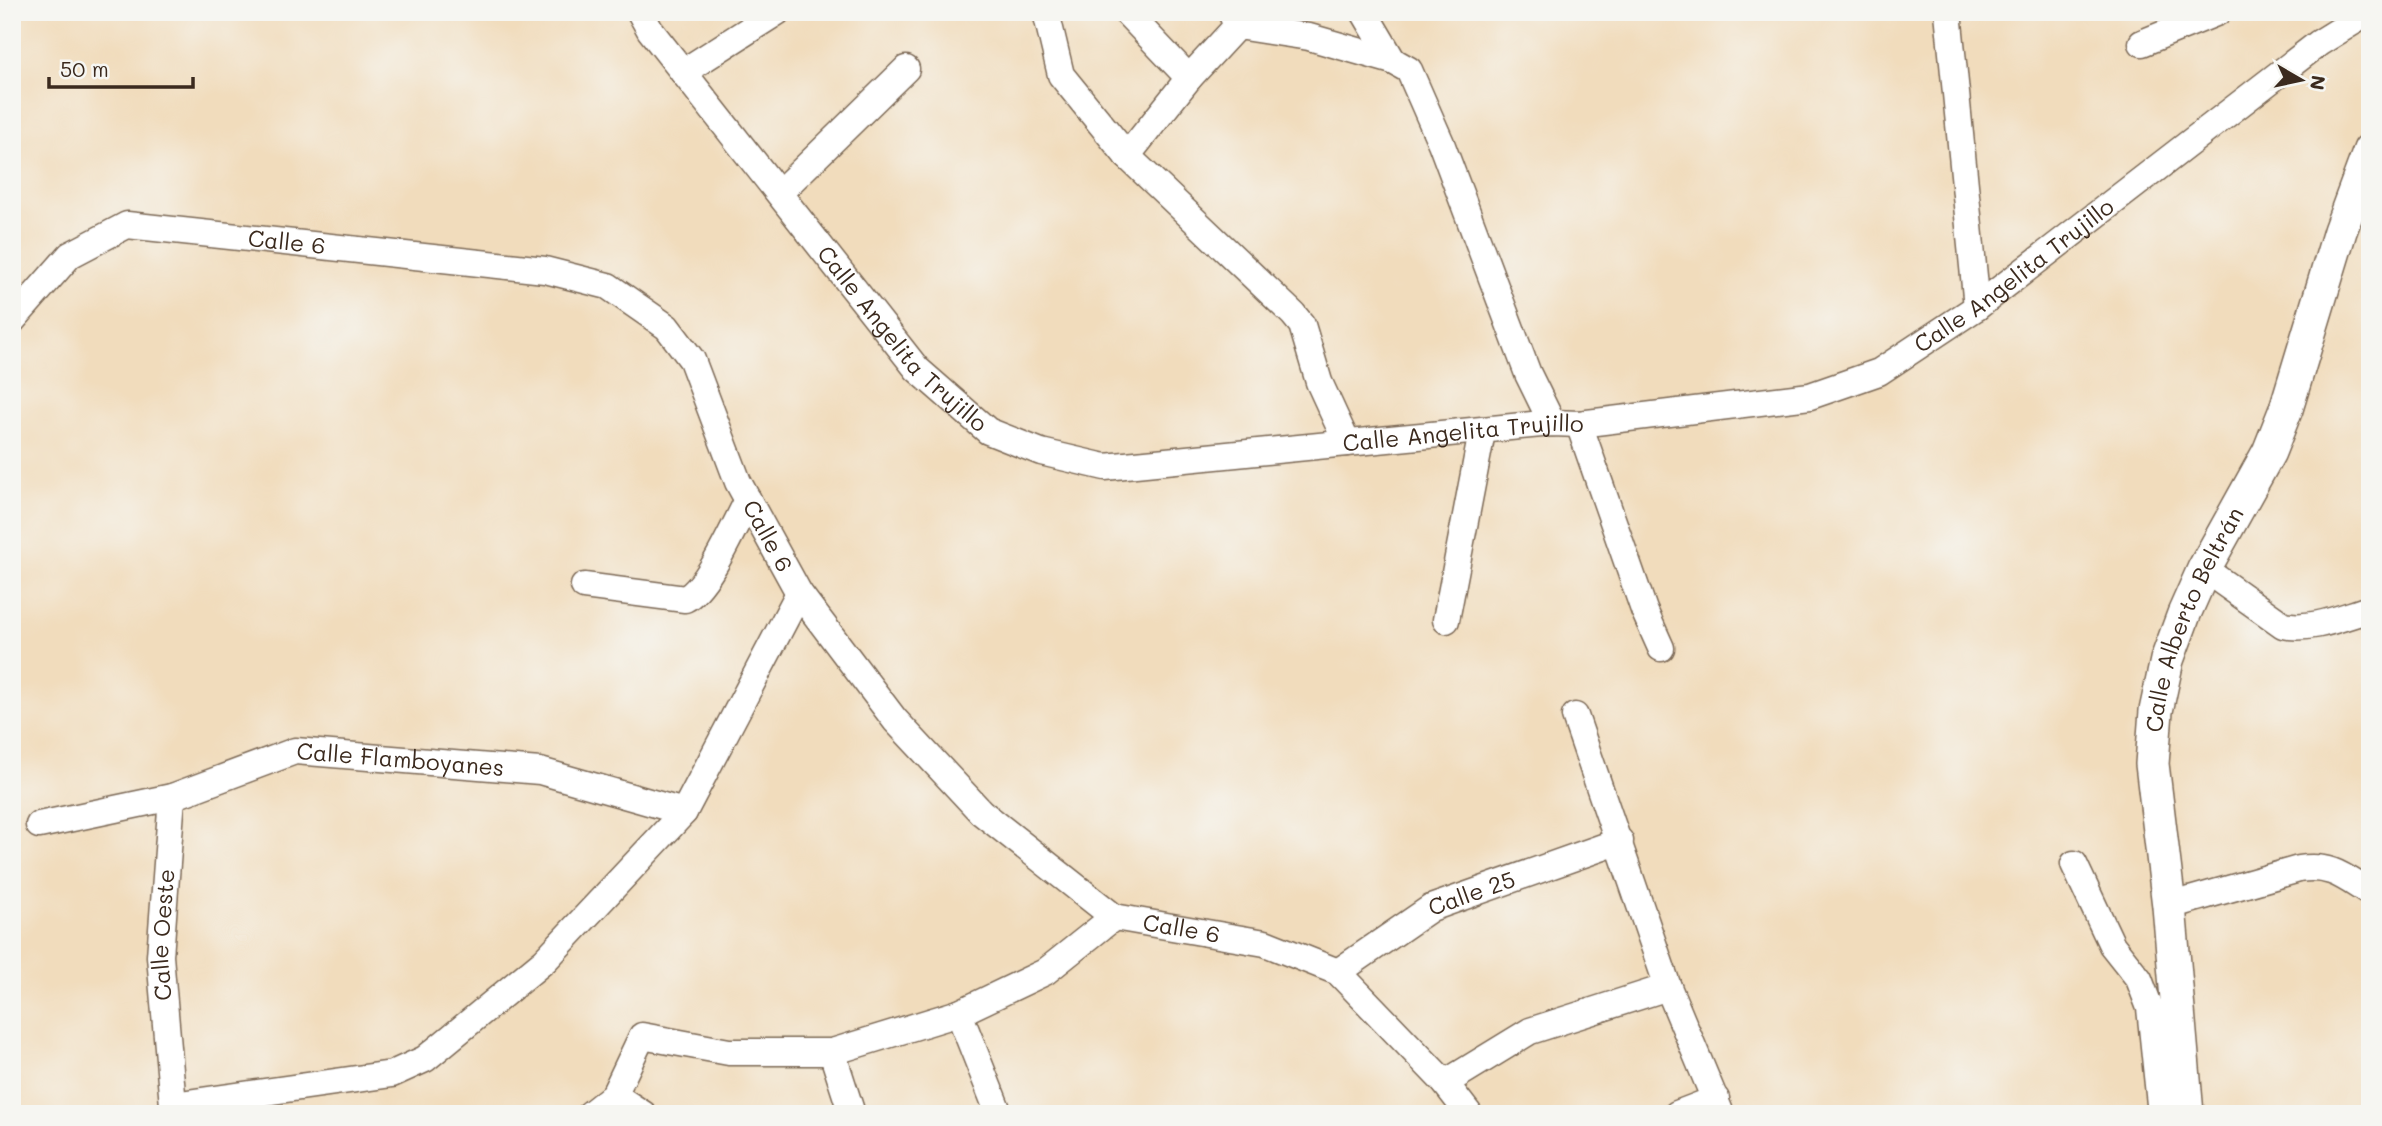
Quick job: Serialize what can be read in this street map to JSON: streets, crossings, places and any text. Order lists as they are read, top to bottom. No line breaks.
{"streets":{"main road":["Calle Alberto Beltrán"],"street":["Calle 6","Calle Angelita Trujillo","Calle Flamboyanes","Calle 25","Calle Oeste"]},"crossings":[["Calle 6","Calle 25"],["Calle Flamboyanes","Calle Oeste"]],"scale_bar":"50 m","north":"right"}
